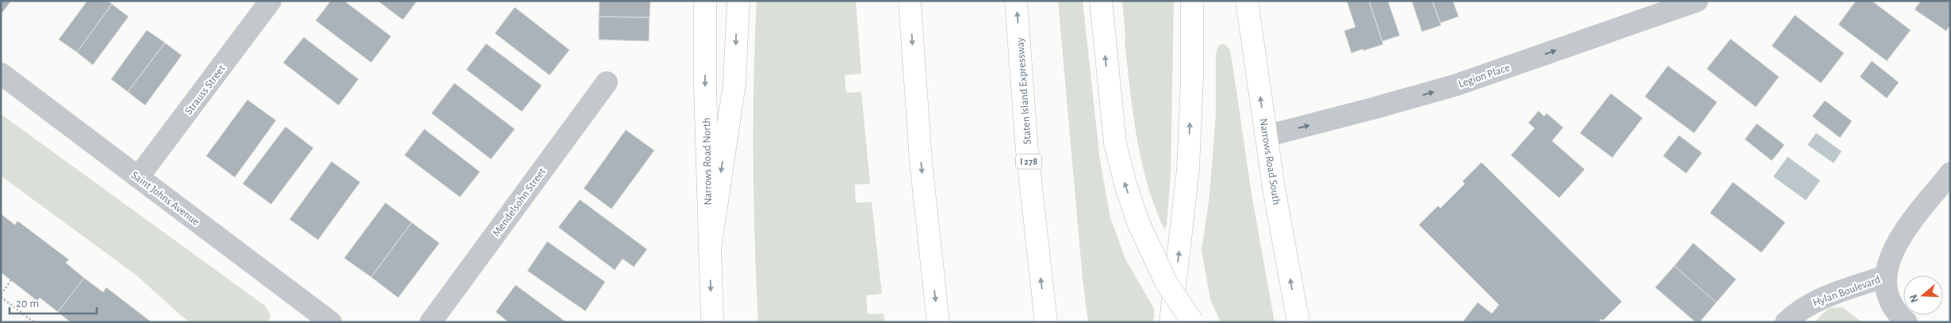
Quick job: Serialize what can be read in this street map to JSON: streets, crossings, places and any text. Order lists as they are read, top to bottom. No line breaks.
{"streets":{"main road":["Staten Island Expressway","Narrows Road North","I 278","Narrows Road South"],"street":["Legion Place","Strauss Street","Saint Johns Avenue","Mendelsohn Street","Hylan Boulevard"]},"crossings":[["Legion Place","Narrows Road South"],["Strauss Street","Saint Johns Avenue"]],"one_way":["Legion Place"],"scale_bar":"20 m","north":"left"}
